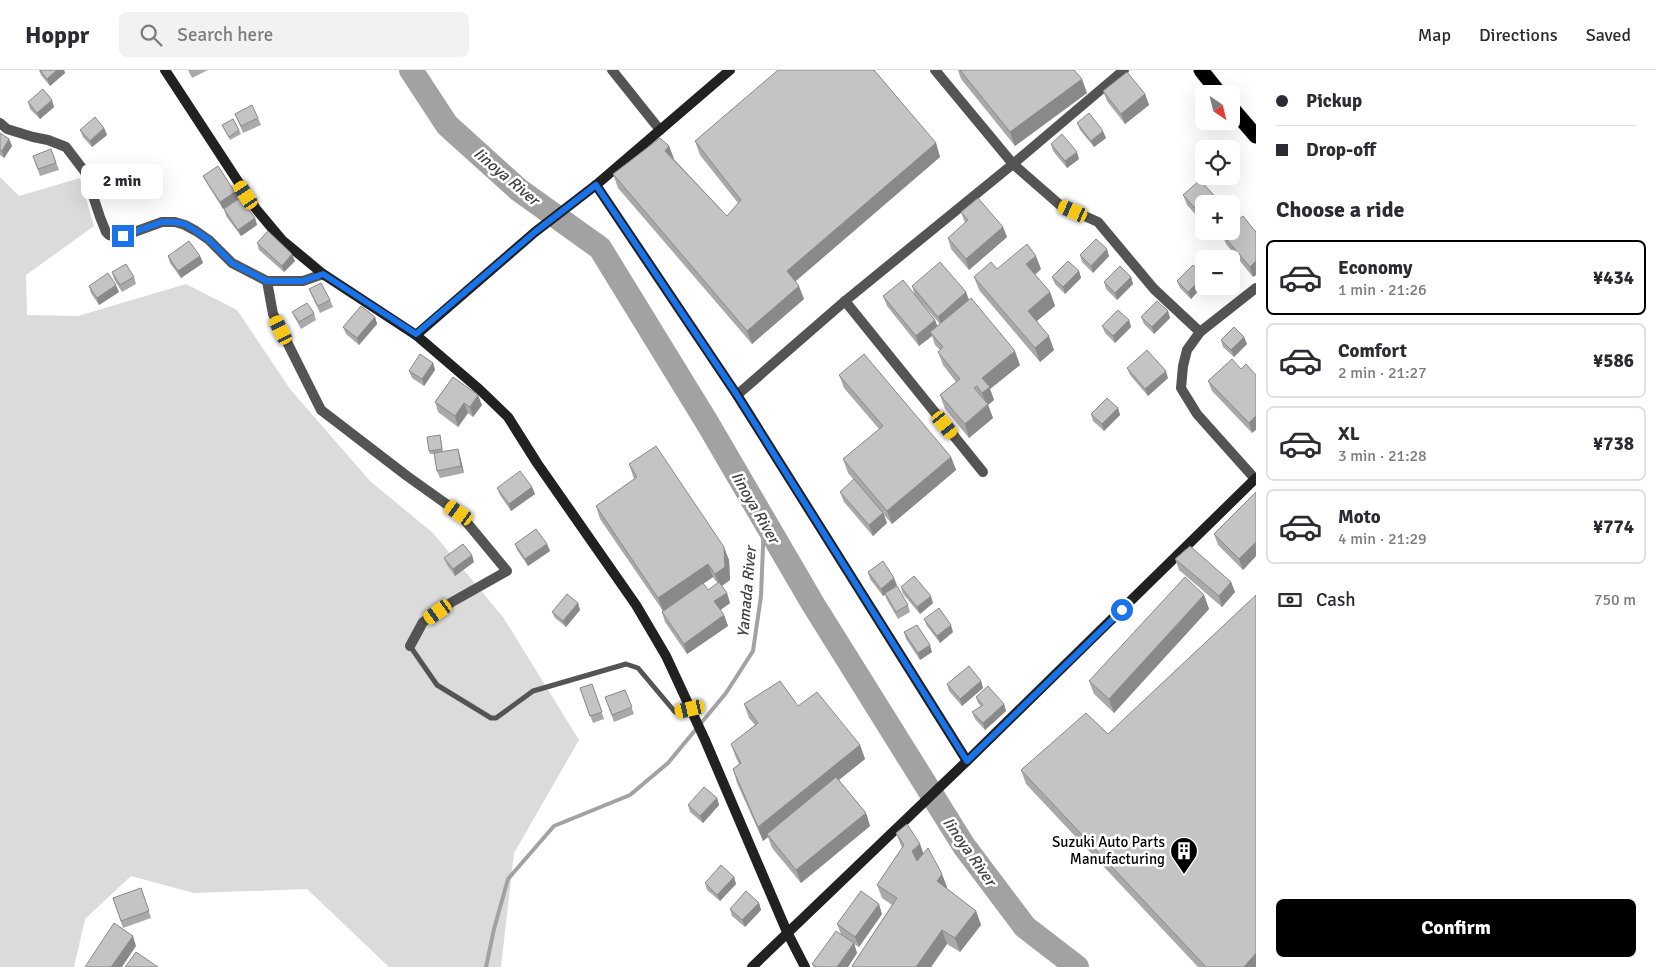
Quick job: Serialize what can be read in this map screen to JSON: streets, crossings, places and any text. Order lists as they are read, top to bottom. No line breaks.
{"water":["Iinoya River","Yamada River"],"places":{"building":["Suzuki Auto Parts Manufacturing"]},"north":"bottom right","page":{"header":"Hoppr","search":"Search here","nav":["Map","Directions","Saved"],"banner":["Pickup","Drop-off"],"map_buttons":["+","−"],"bubble":"2 min","heading":"Choose a ride","list":[{"name":"Economy","note":"1 min · 21:26","value":"¥434"},{"name":"Comfort","note":"2 min · 21:27","value":"¥586"},{"name":"XL","note":"3 min · 21:28","value":"¥738"},{"name":"Moto","note":"4 min · 21:29","value":"¥774"}],"pay":["Cash","750 m"],"buttons":"Confirm"}}
